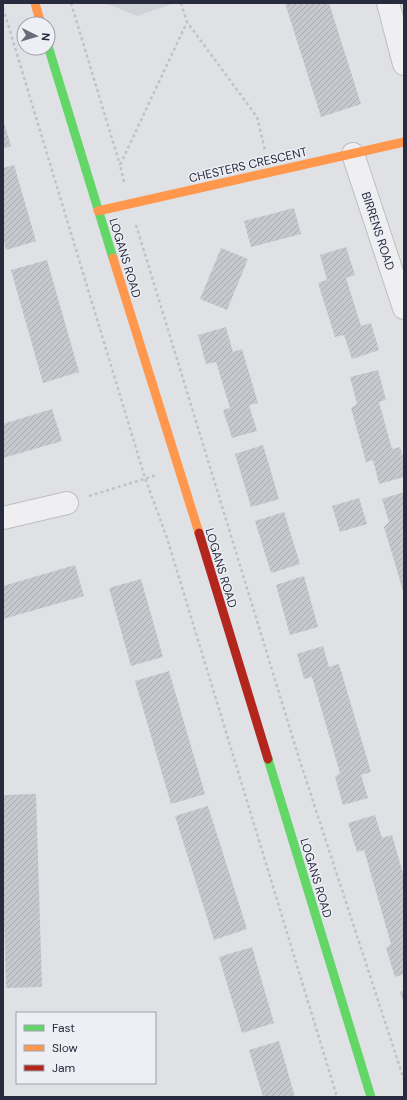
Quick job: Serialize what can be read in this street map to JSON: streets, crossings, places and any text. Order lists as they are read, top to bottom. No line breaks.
{"streets":{"street":["CHESTERS CRESCENT","BIRRENS ROAD","LOGANS ROAD"]},"crossings":[["CHESTERS CRESCENT","BIRRENS ROAD"],["CHESTERS CRESCENT","LOGANS ROAD"]],"legend":["Fast","Slow","Jam"],"north":"right"}
